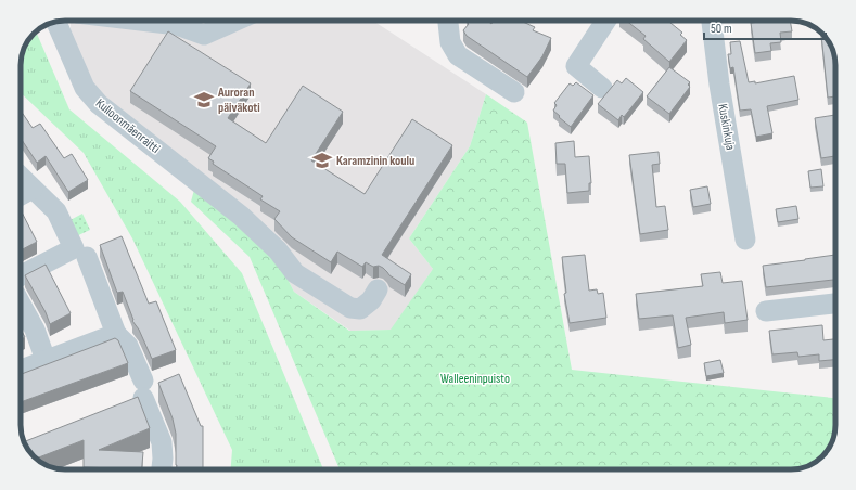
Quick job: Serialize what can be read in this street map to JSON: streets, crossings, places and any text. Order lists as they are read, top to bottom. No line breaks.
{"streets":{"street":["Kulloonmäenraitti","Kuskinkuja"]},"parks":["Walleeninpuisto"],"places":{"school or university":["Auroran päiväkoti","Karamzinin koulu"]},"scale_bar":"50 m"}
